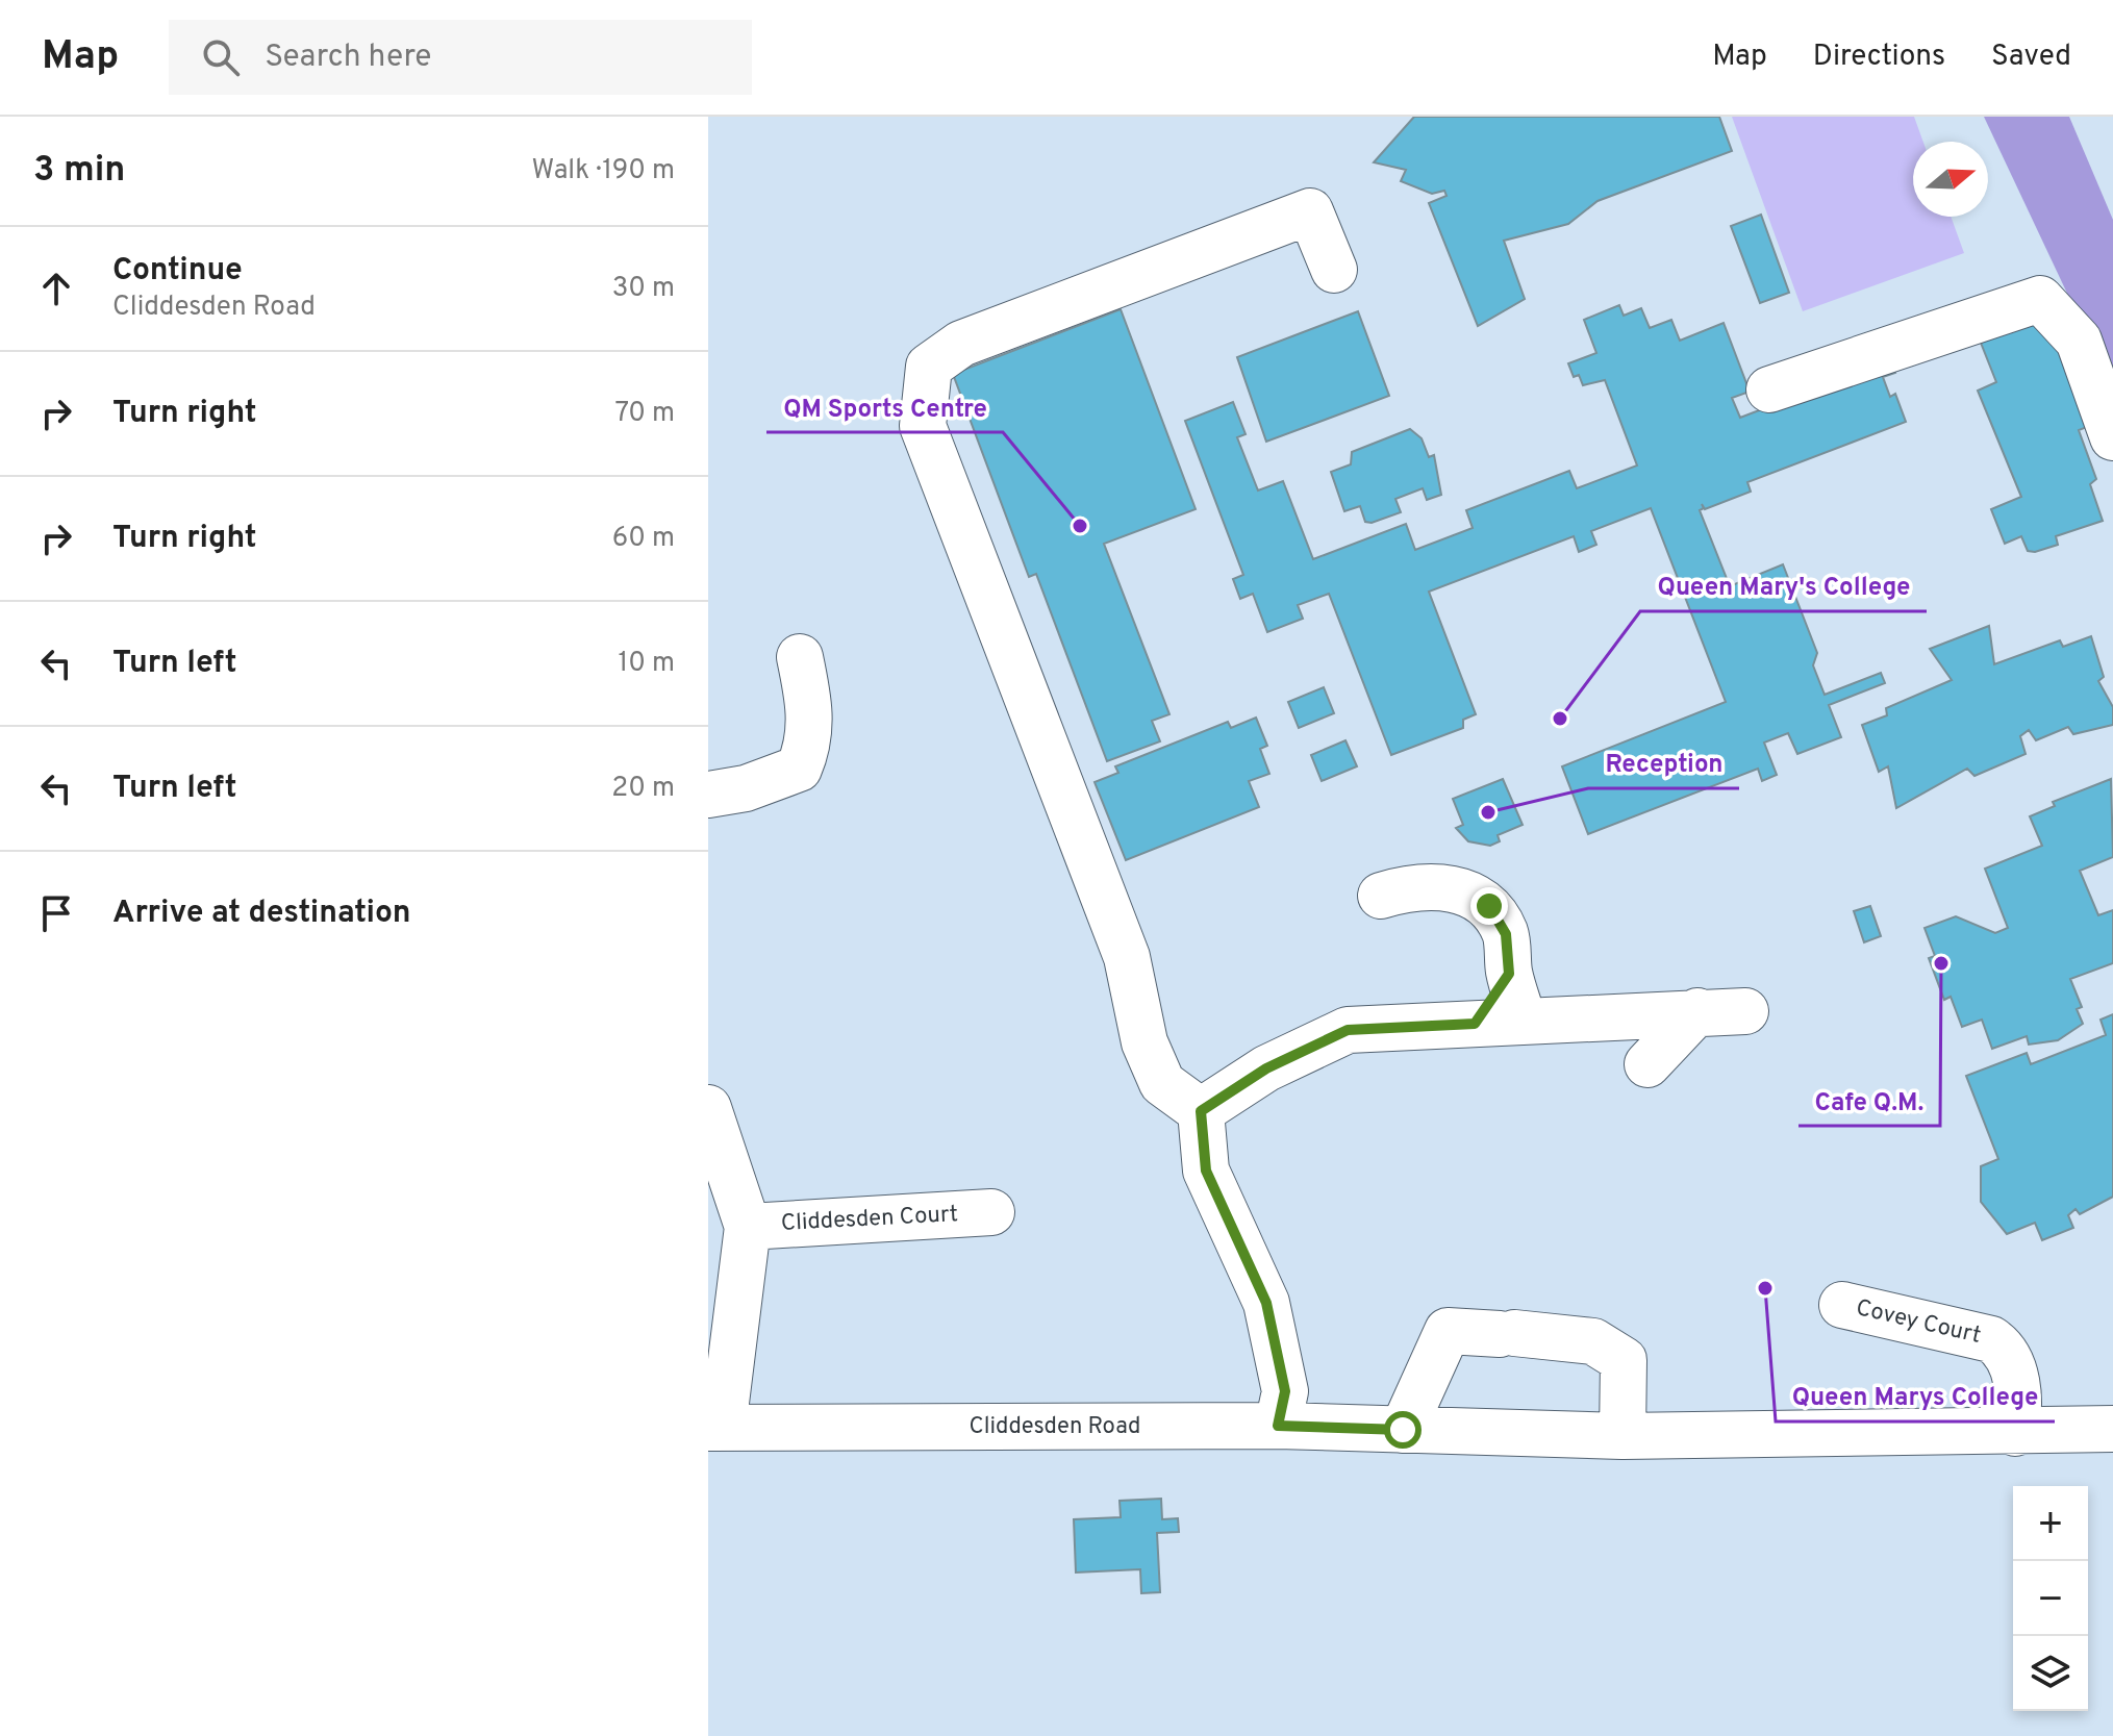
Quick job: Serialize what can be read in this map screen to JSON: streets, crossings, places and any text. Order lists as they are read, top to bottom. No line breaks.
{"streets":{"street":["Cliddesden Court","Covey Court","Cliddesden Road"]},"crossings":[["Cliddesden Court","Cliddesden Road"],["Covey Court","Cliddesden Road"]],"places":["QM Sports Centre","Queen Mary's College","Reception","Cafe Q.M.","Queen Marys College"],"north":"right","page":{"header":"Map","search":"Search here","nav":["Map","Directions","Saved"],"heading":["3 min","Walk · 190 m"],"list":[["Continue","Cliddesden Road","30 m"],["Turn right","70 m"],["Turn right","60 m"],["Turn left","10 m"],["Turn left","20 m"],"Arrive at destination"],"map_buttons":["+","−"]}}
